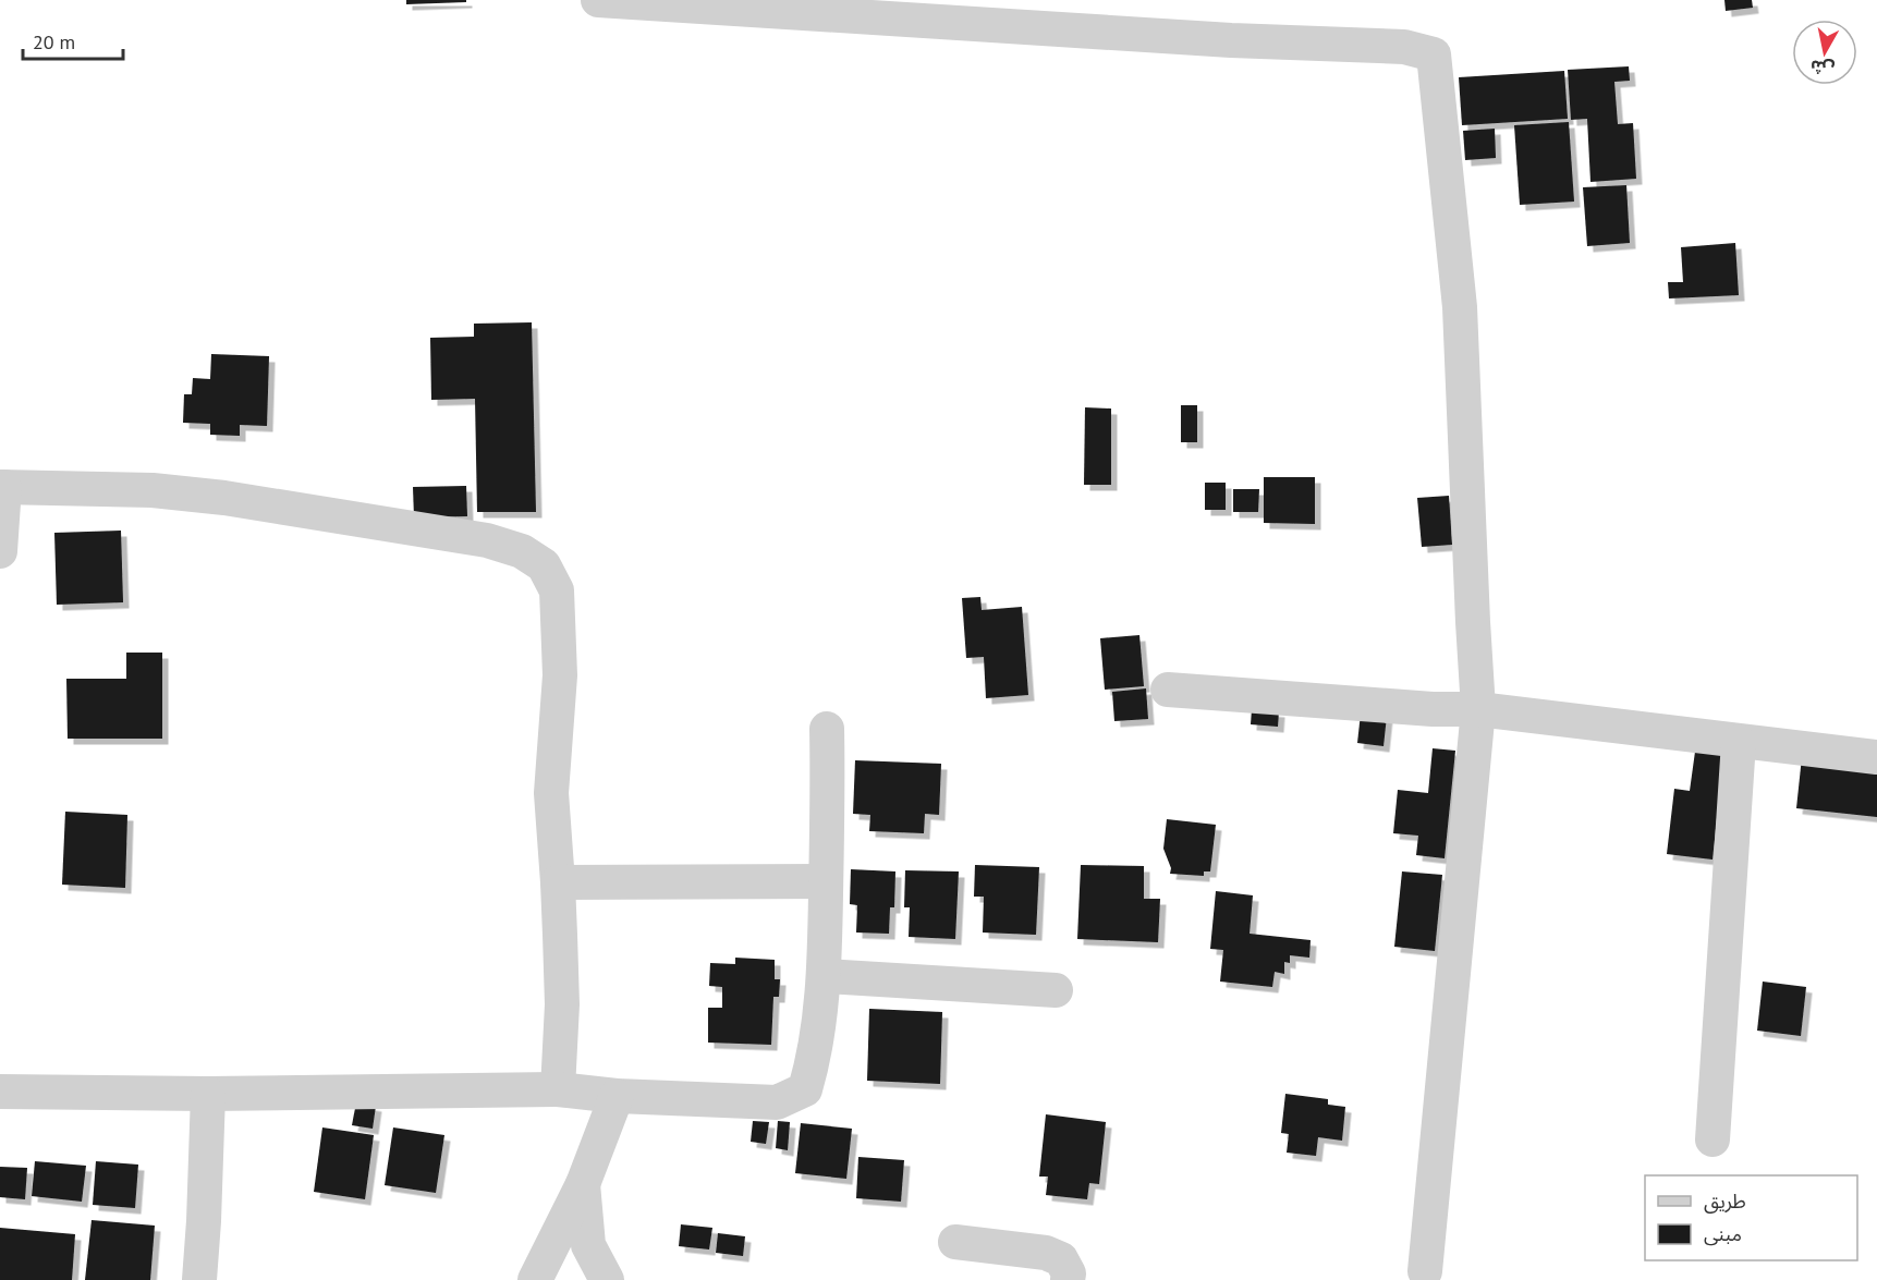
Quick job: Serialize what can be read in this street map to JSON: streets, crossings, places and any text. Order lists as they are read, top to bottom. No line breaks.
{"legend":["طريق","مبنى"],"scale_bar":"20 m","north":"bottom"}
